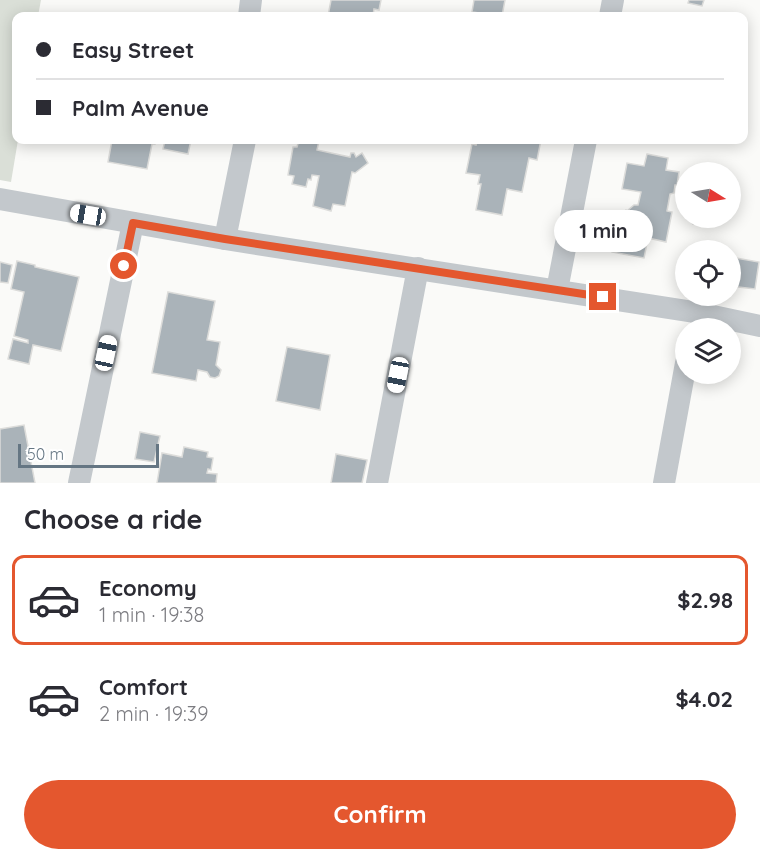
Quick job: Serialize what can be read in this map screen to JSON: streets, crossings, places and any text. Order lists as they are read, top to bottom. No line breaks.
{"scale_bar":"50 m","north":"right","page":{"banner":["Easy Street","Palm Avenue"],"bubble":"1 min","scale":"50 m","heading":"Choose a ride","list":[{"name":"Economy","note":"1 min · 19:38","value":"$2.98"},{"name":"Comfort","note":"2 min · 19:39","value":"$4.02"}],"buttons":"Confirm"}}
